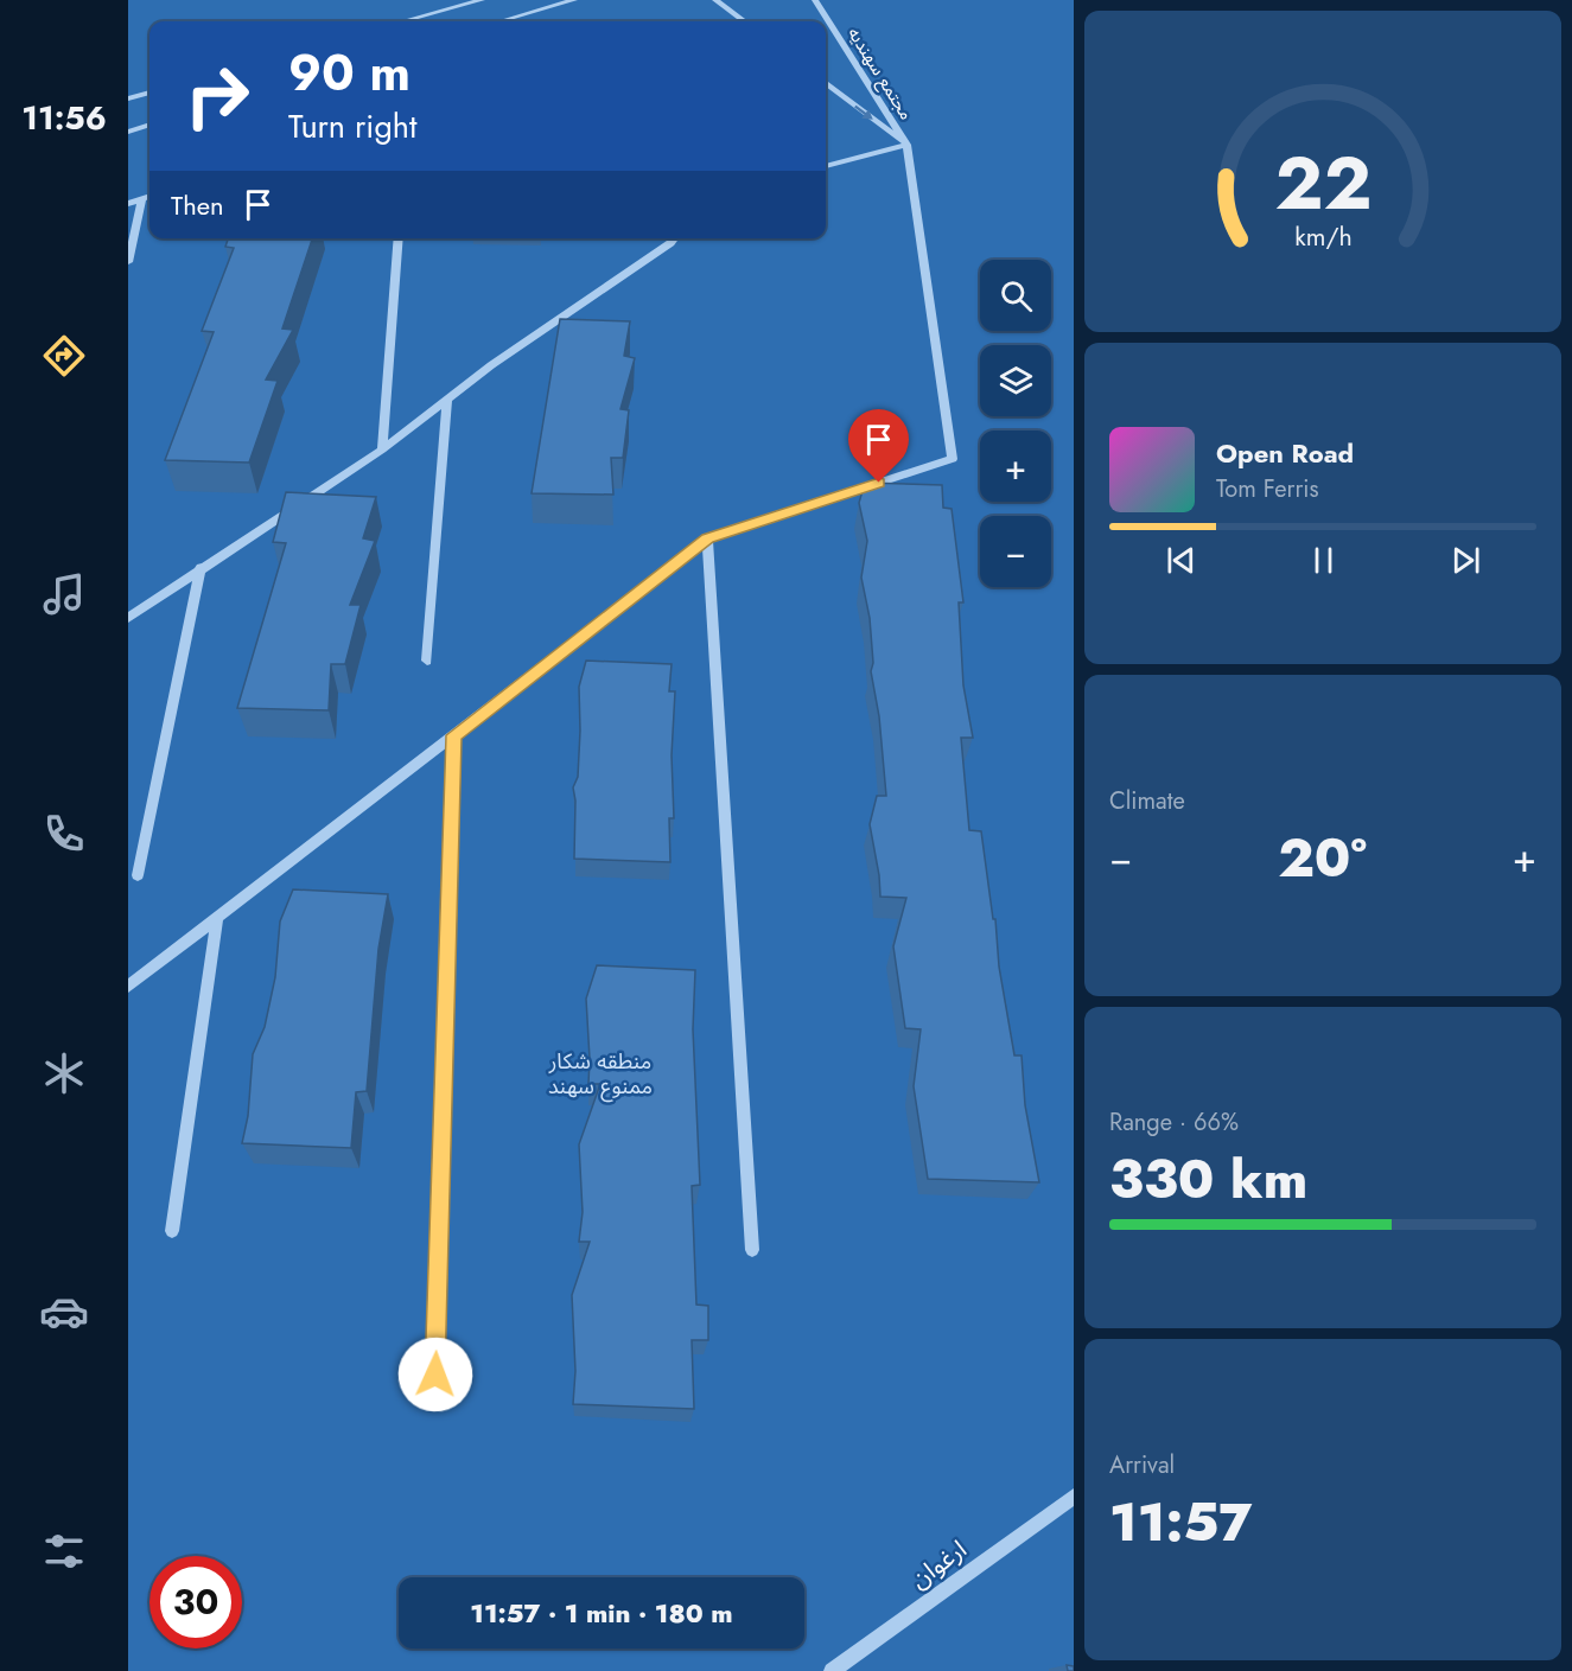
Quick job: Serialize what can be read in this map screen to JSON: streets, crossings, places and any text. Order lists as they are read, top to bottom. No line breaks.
{"streets":{"street":["مجتمع سهندیه","ارغوان"]},"parks":["منطقه شکار ممنوع سهند"],"page":{"tabs":"11:56","turn":["90 m","Turn right"],"then":"Then","map_buttons":["+","−"],"song":["Open Road","Tom Ferris"],"tile":["Climate",["Range · 66%","330 km"],["Arrival","11:57"]],"heat":["−","20°","+"],"limit":"30","trip":"11:57 · 1 min · 180 m","gauge":["22","km/h"]}}
